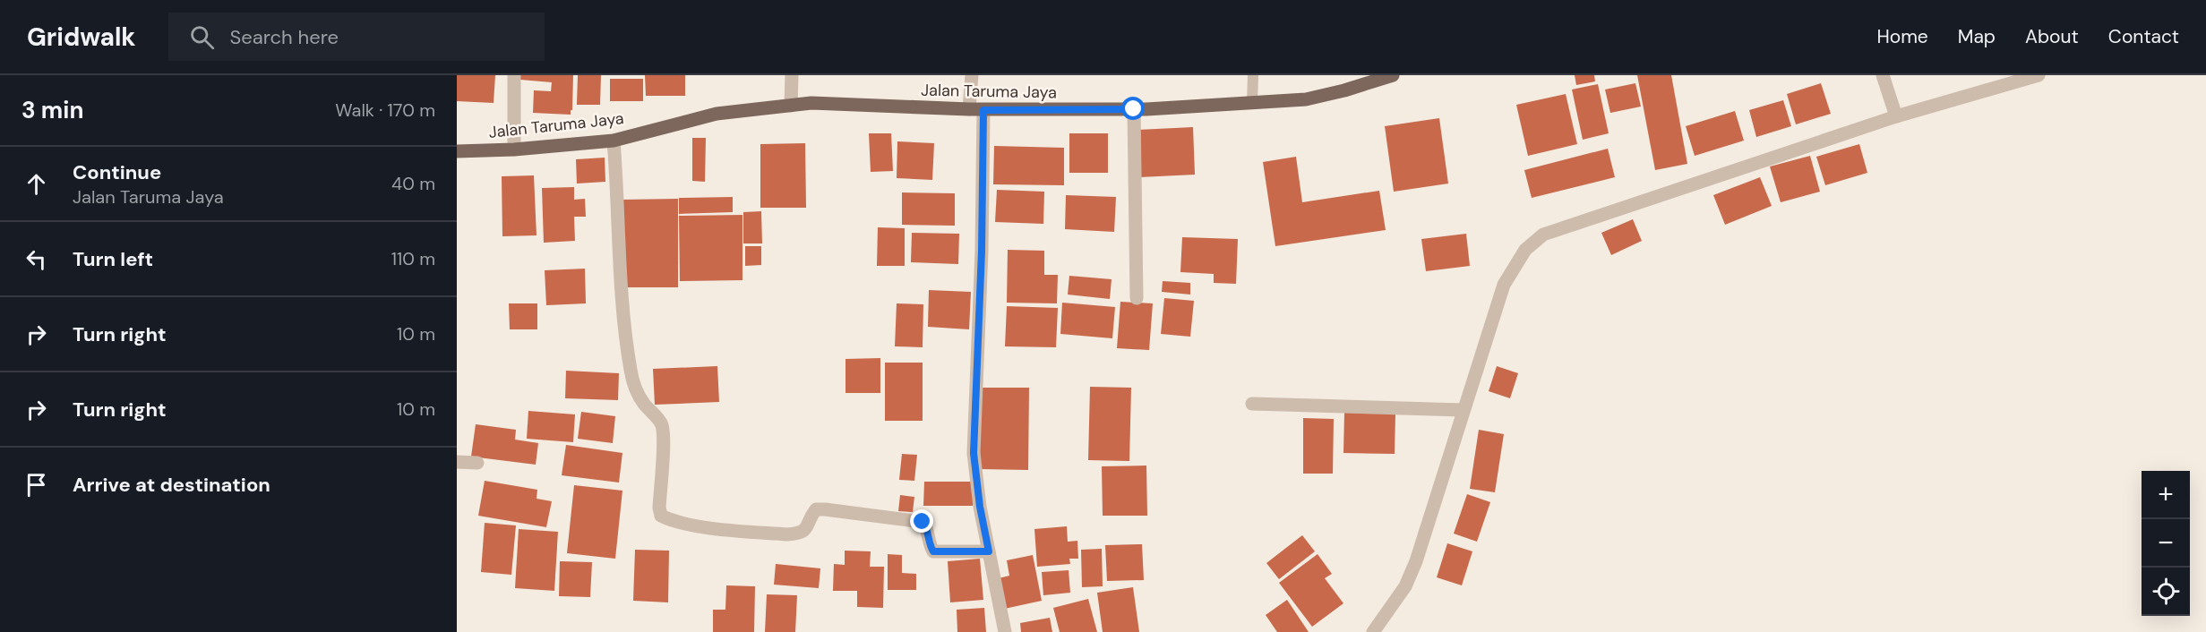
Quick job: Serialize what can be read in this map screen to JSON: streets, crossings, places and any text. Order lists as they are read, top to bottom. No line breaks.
{"streets":{"main road":["Jalan Taruma Jaya"]},"page":{"header":"Gridwalk","search":"Search here","nav":["Home","Map","About","Contact"],"heading":["3 min","Walk · 170 m"],"list":[["Continue","Jalan Taruma Jaya","40 m"],["Turn left","110 m"],["Turn right","10 m"],["Turn right","10 m"],"Arrive at destination"],"map_buttons":["+","−"]}}
